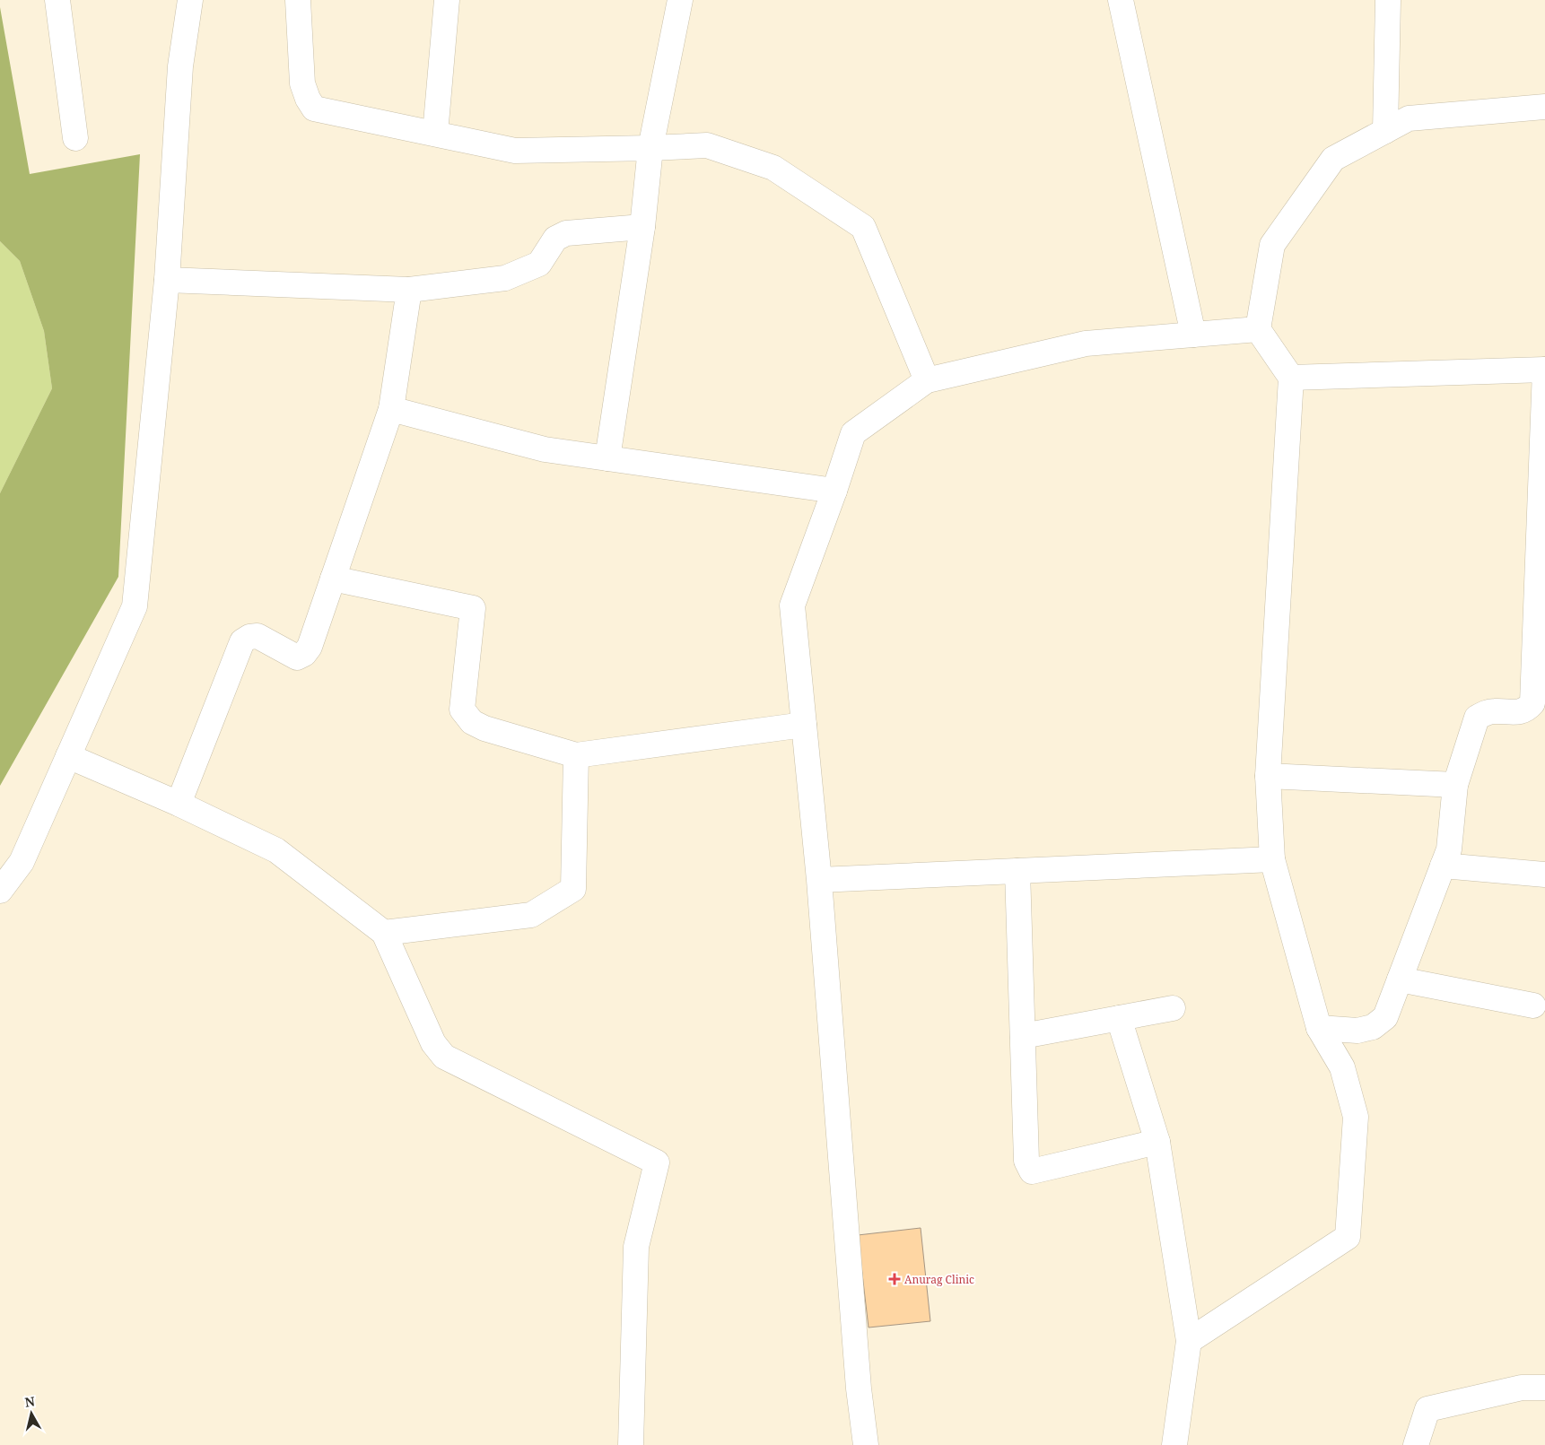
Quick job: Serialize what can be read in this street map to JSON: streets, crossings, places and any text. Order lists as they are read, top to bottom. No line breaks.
{"places":{"health":["Anurag Clinic"]},"north":"top"}
